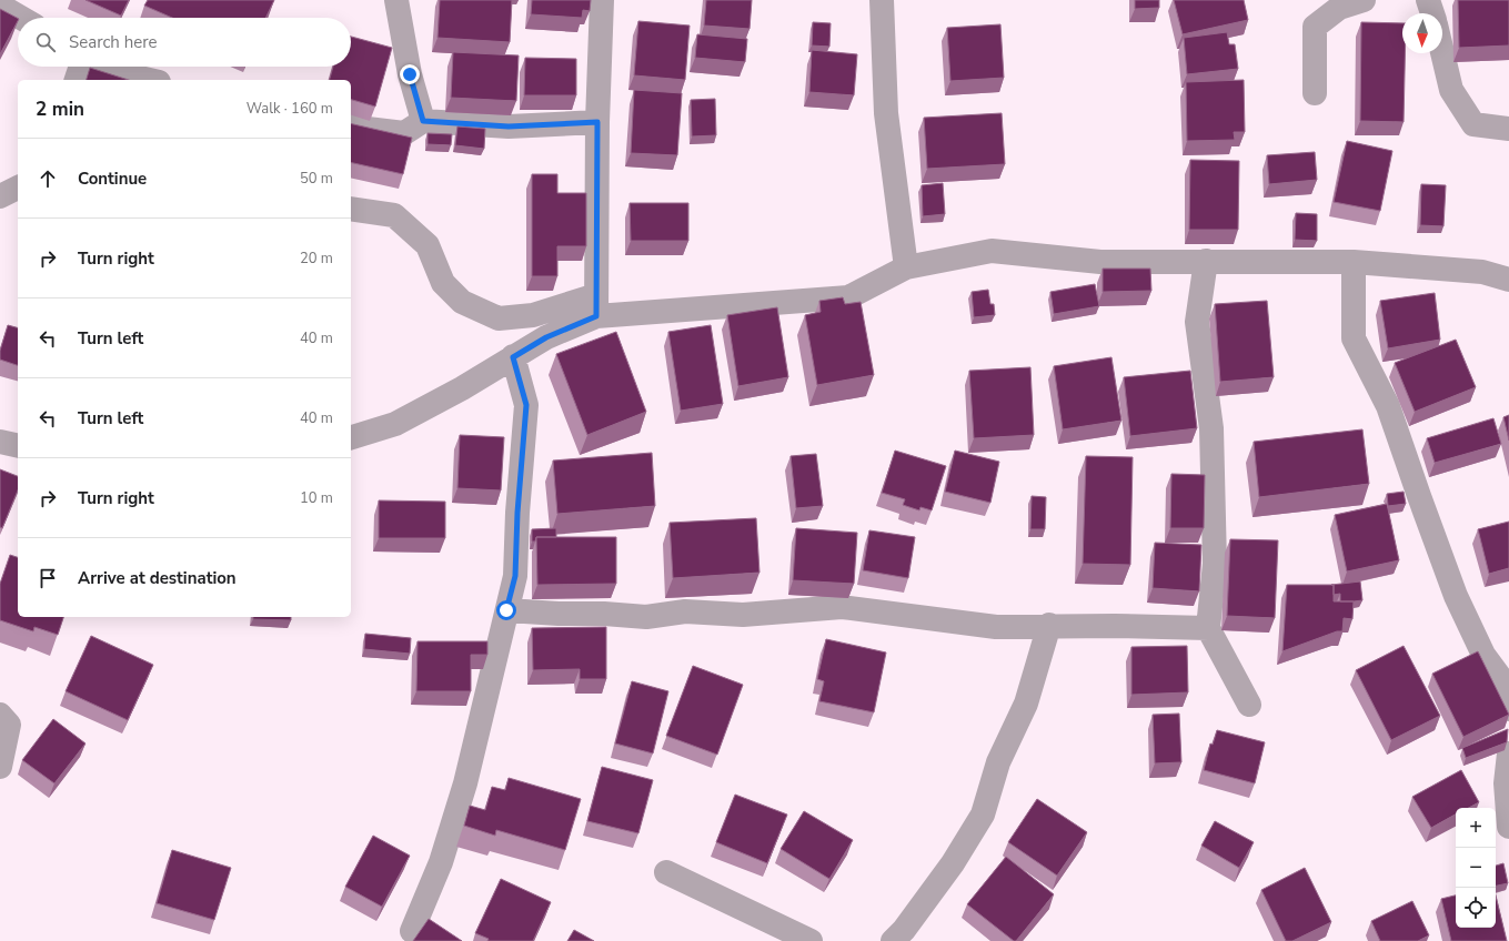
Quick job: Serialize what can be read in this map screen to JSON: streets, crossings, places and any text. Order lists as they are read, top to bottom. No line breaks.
{"north":"bottom","page":{"search":"Search here","heading":["2 min","Walk · 160 m"],"list":[["Continue","50 m"],["Turn right","20 m"],["Turn left","40 m"],["Turn left","40 m"],["Turn right","10 m"],"Arrive at destination"],"map_buttons":["+","−"]}}
